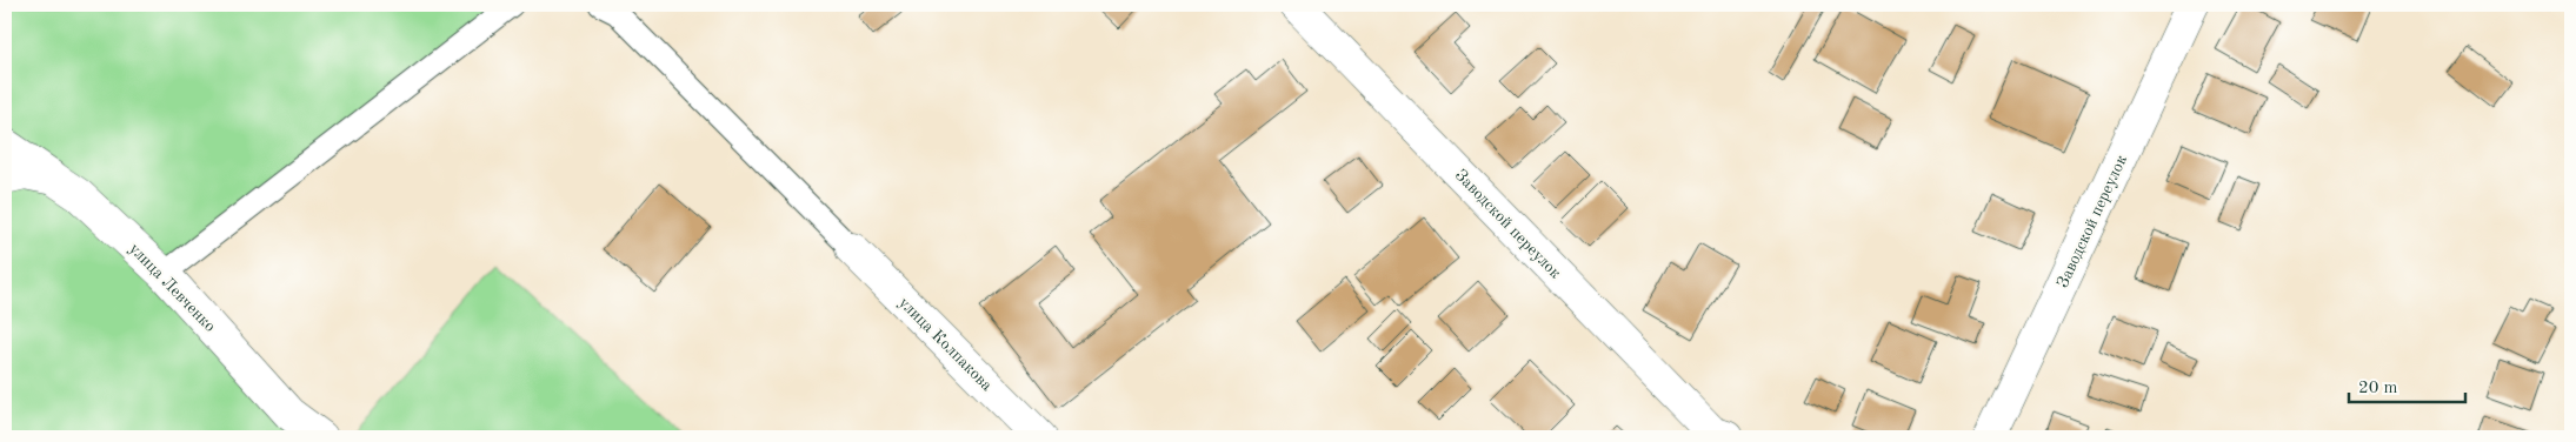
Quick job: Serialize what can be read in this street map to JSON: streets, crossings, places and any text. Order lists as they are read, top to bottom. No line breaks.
{"streets":{"street":["Заводской переулок","улица Левченко","улица Колпакова"]},"scale_bar":"20 m"}
